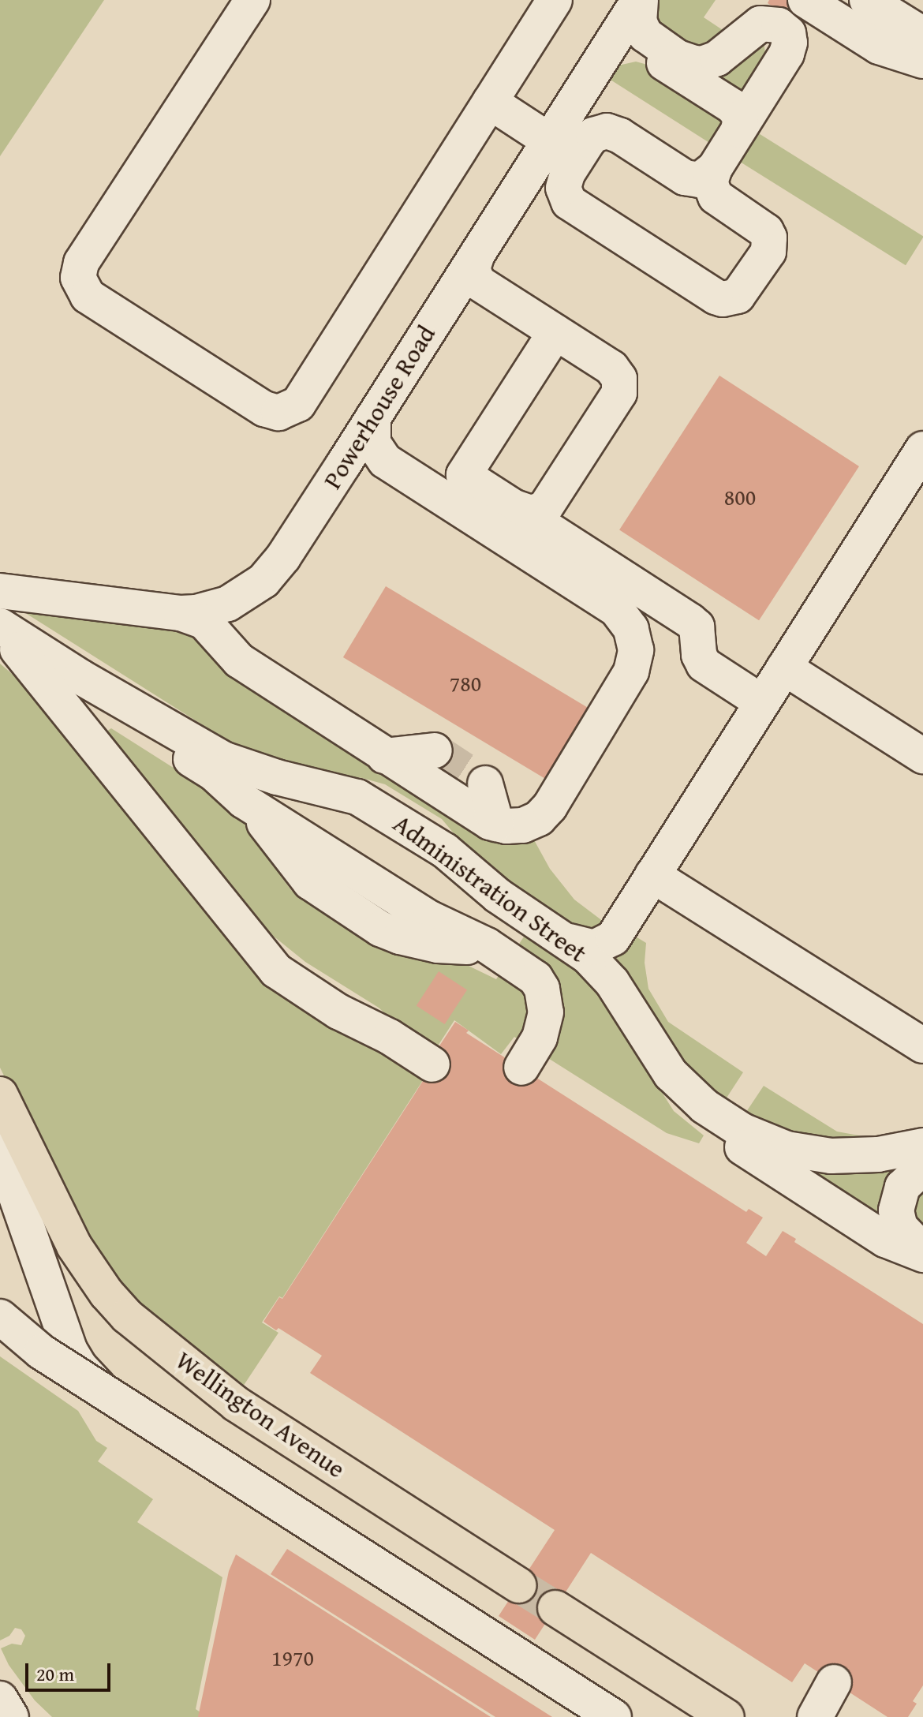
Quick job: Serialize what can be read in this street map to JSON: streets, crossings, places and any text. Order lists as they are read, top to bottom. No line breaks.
{"streets":{"main road":["Wellington Avenue"],"street":["Powerhouse Road","Administration Street"]},"house_numbers":["800","780","1970"],"scale_bar":"20 m"}
